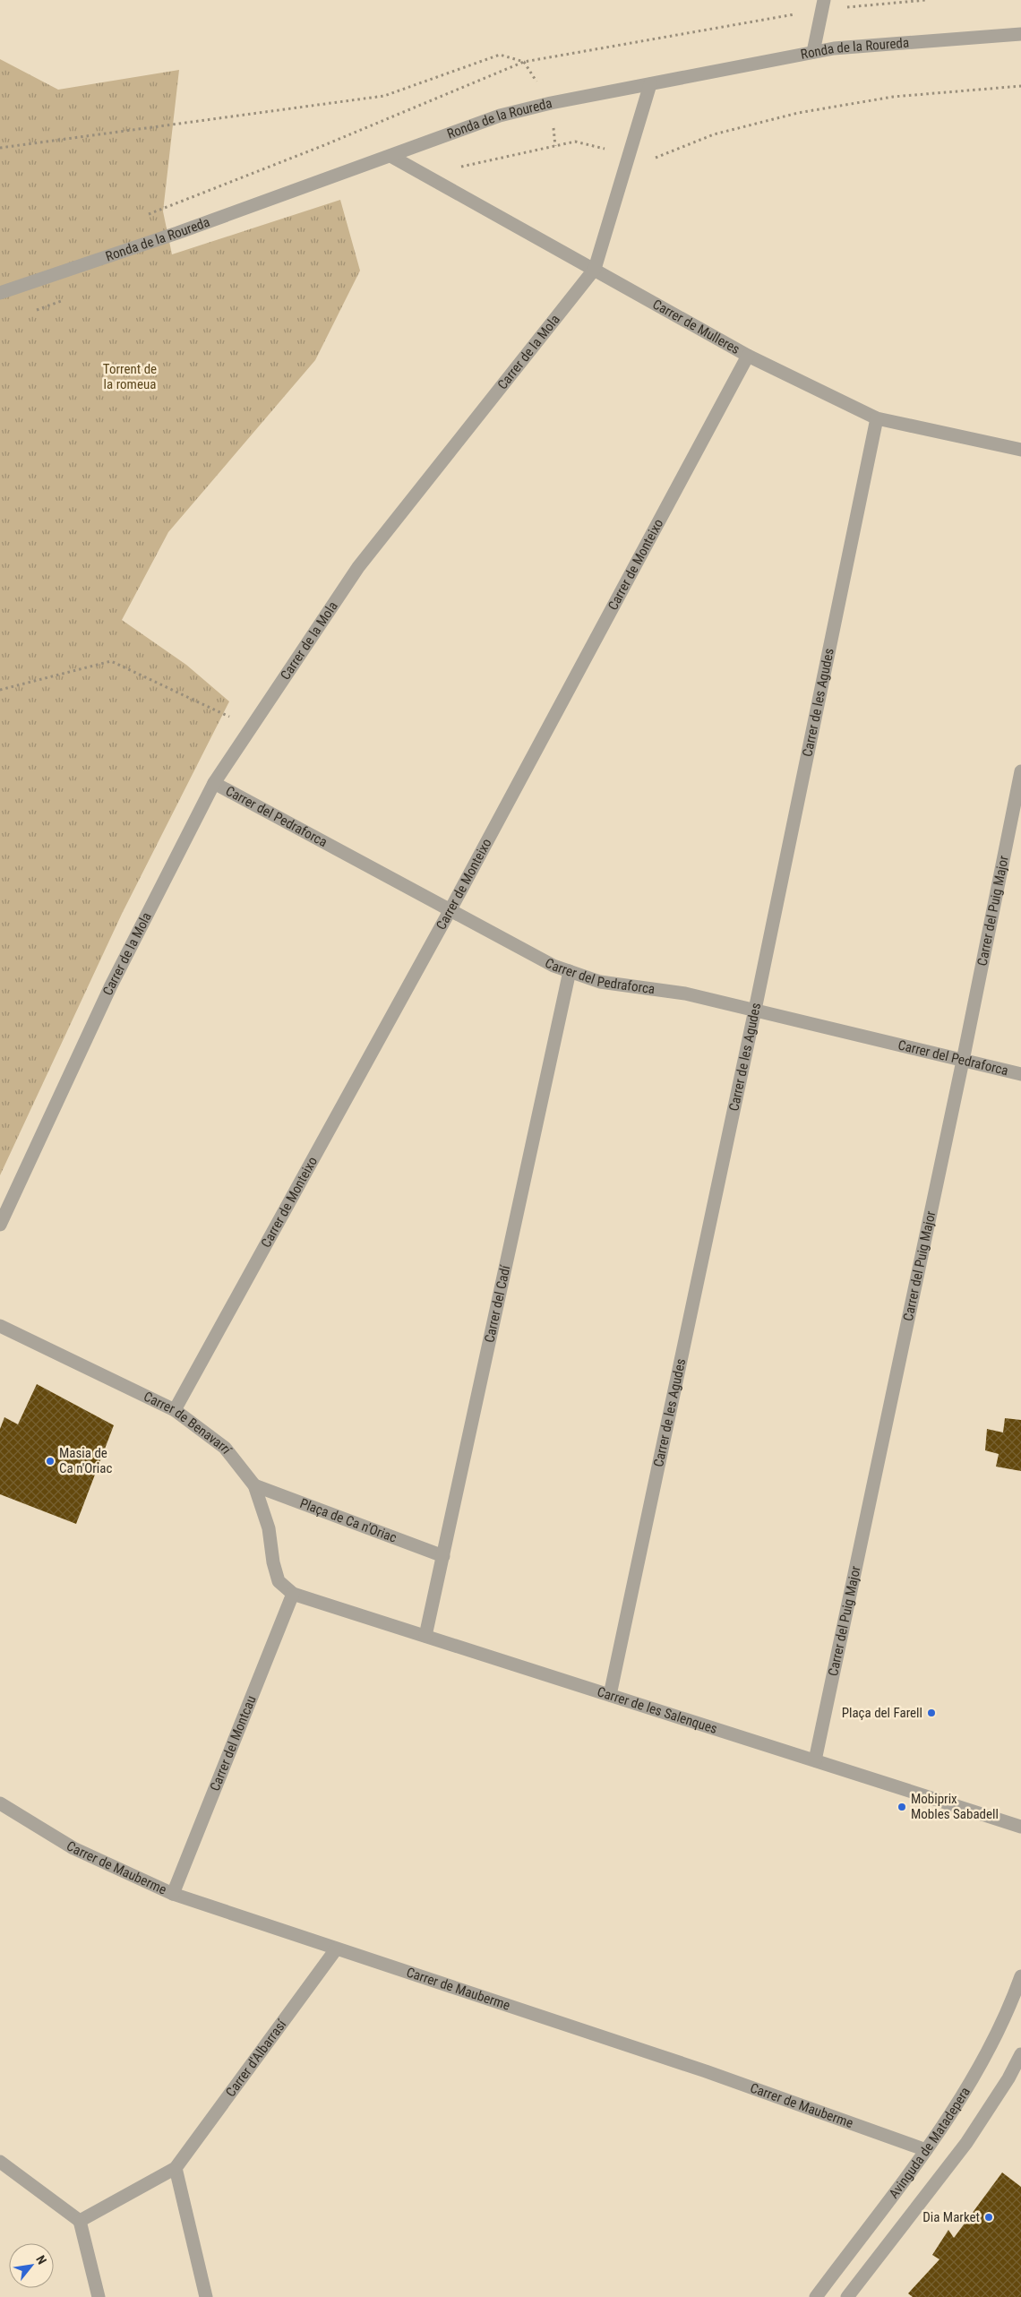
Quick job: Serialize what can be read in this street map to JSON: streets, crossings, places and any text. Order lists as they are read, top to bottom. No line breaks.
{"streets":{"street":["Ronda de la Roureda","Carrer de Mulleres","Carrer de la Mola","Carrer de Monteixo","Carrer de les Agudes","Carrer del Pedraforca","Carrer del Puig Major","Carrer del Cadí","Carrer de Benavarrí","Plaça de Ca n'Oriac","Carrer de les Salenques","Carrer del Montcau","Carrer de Mauberme","Carrer d'Albarrasí","Avinguda de Matadepera"]},"crossings":[["Ronda de la Roureda","Carrer de Mulleres"],["Ronda de la Roureda","Carrer de la Mola"],["Carrer de Mulleres","Carrer de la Mola"],["Carrer de Mulleres","Carrer de Monteixo"],["Carrer de Mulleres","Carrer de les Agudes"],["Carrer de la Mola","Carrer del Pedraforca"],["Carrer de Monteixo","Carrer del Pedraforca"],["Carrer de Monteixo","Carrer de Benavarrí"],["Carrer de les Agudes","Carrer del Pedraforca"],["Carrer de les Agudes","Carrer de les Salenques"],["Carrer del Pedraforca","Carrer del Puig Major"],["Carrer del Pedraforca","Carrer del Cadí"],["Carrer del Puig Major","Carrer de les Salenques"],["Carrer del Cadí","Plaça de Ca n'Oriac"],["Carrer del Cadí","Carrer de les Salenques"],["Carrer de Benavarrí","Plaça de Ca n'Oriac"],["Carrer de Benavarrí","Carrer de les Salenques"],["Carrer de Benavarrí","Carrer del Montcau"],["Carrer de les Salenques","Carrer del Montcau"],["Carrer del Montcau","Carrer de Mauberme"],["Carrer de Mauberme","Carrer d'Albarrasí"],["Carrer de Mauberme","Avinguda de Matadepera"]],"parks":["Torrent de la romeua"],"places":["Masia de Ca n'Oriac","Plaça del Farell","Mobiprix Mobles Sabadell","Dia Market"],"north":"top right"}
